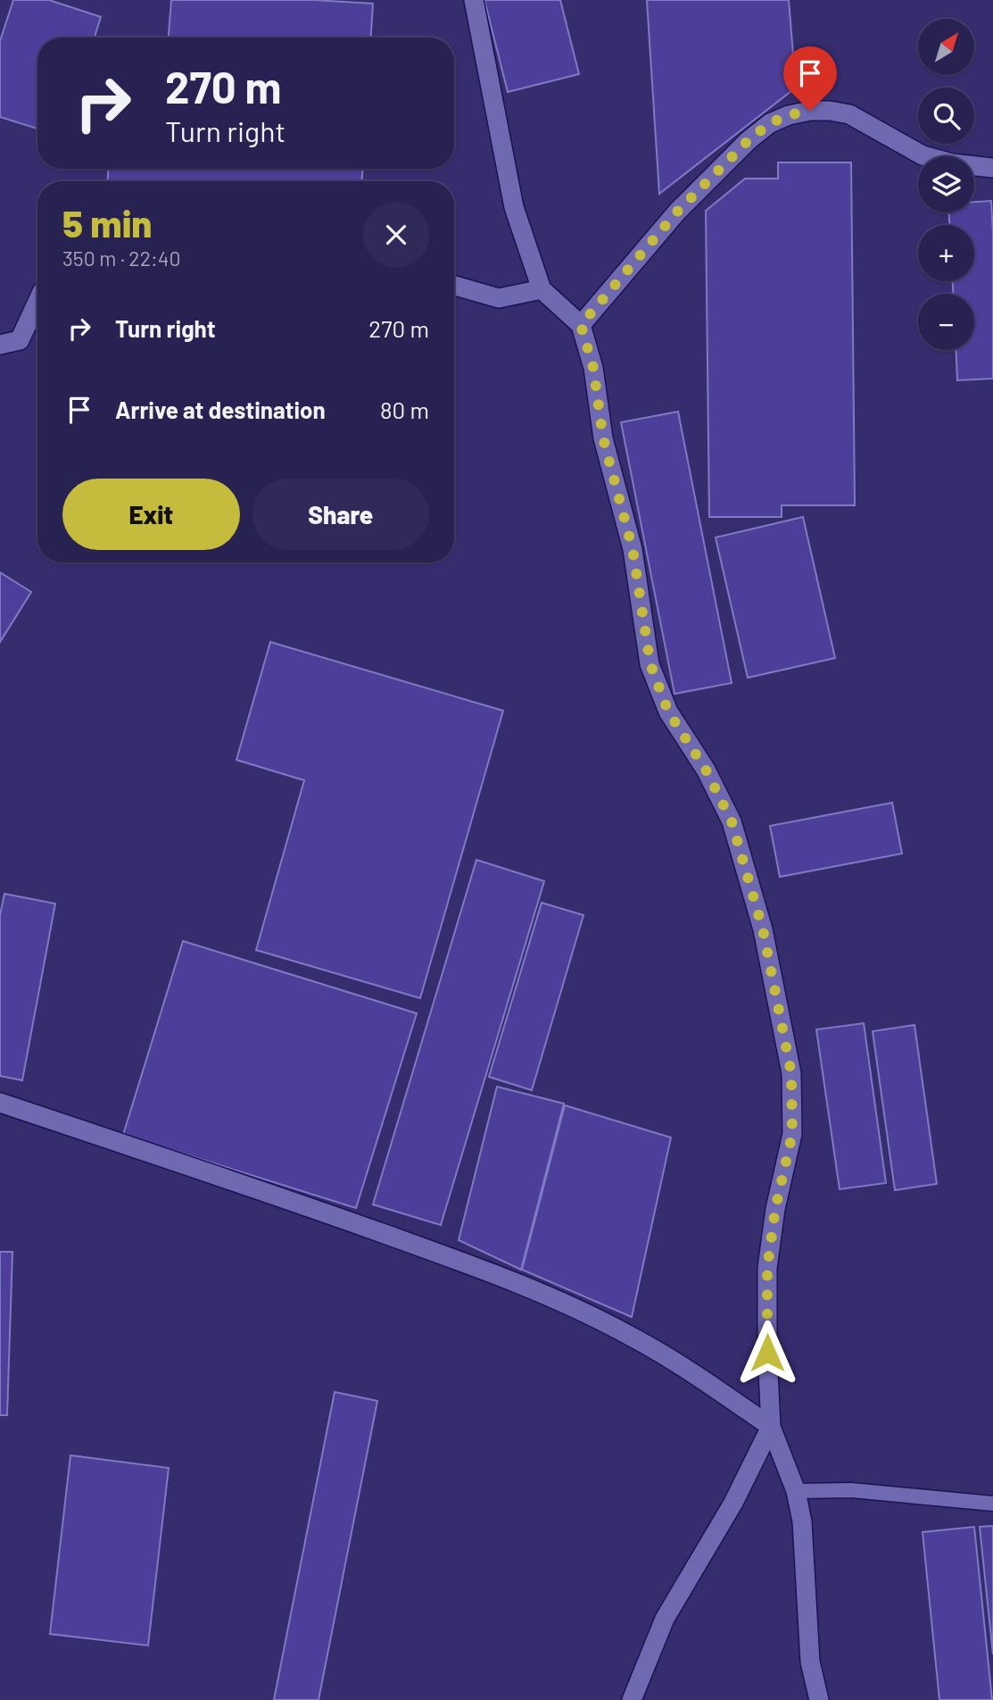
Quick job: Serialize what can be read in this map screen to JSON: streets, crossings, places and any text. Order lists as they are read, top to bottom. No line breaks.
{"north":"top right","page":{"map_buttons":["+","−"],"turn":["270 m","Turn right"],"heading":["5 min","350 m · 22:40"],"list":[{"name":"Turn right","value":"270 m"},{"name":"Arrive at destination","value":"80 m"}],"buttons":["Exit","Share"]}}
